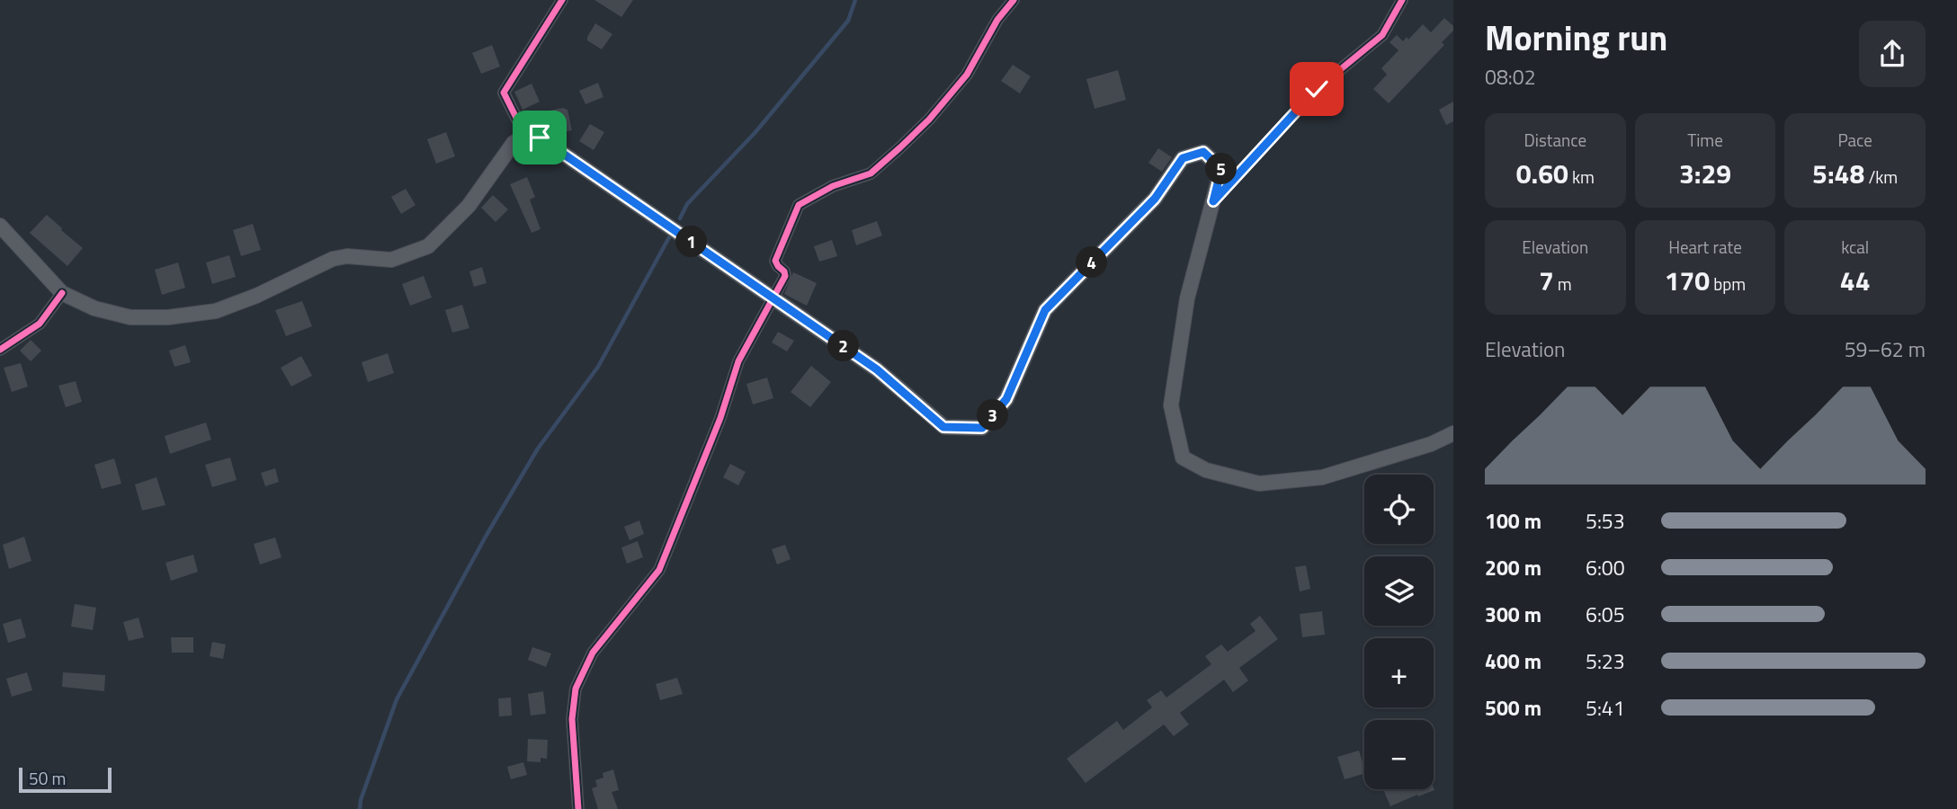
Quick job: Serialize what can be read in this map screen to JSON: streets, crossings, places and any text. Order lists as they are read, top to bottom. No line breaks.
{"scale_bar":"50 m","page":{"heading":["Morning run","08:02"],"stats":[["Distance","0.60 km"],["Time","3:29"],["Pace","5:48 /km"],["Elevation","7 m"],["Heart rate","170 bpm"],["kcal","44"]],"pins":["5","1","4","2","3"],"chart":["Elevation","59–62 m"],"map_buttons":["+","−"],"list":[{"name":"100 m","note":"5:53"},{"name":"200 m","note":"6:00"},{"name":"300 m","note":"6:05"},{"name":"400 m","note":"5:23"},{"name":"500 m","note":"5:41"}],"scale":"50 m"}}
